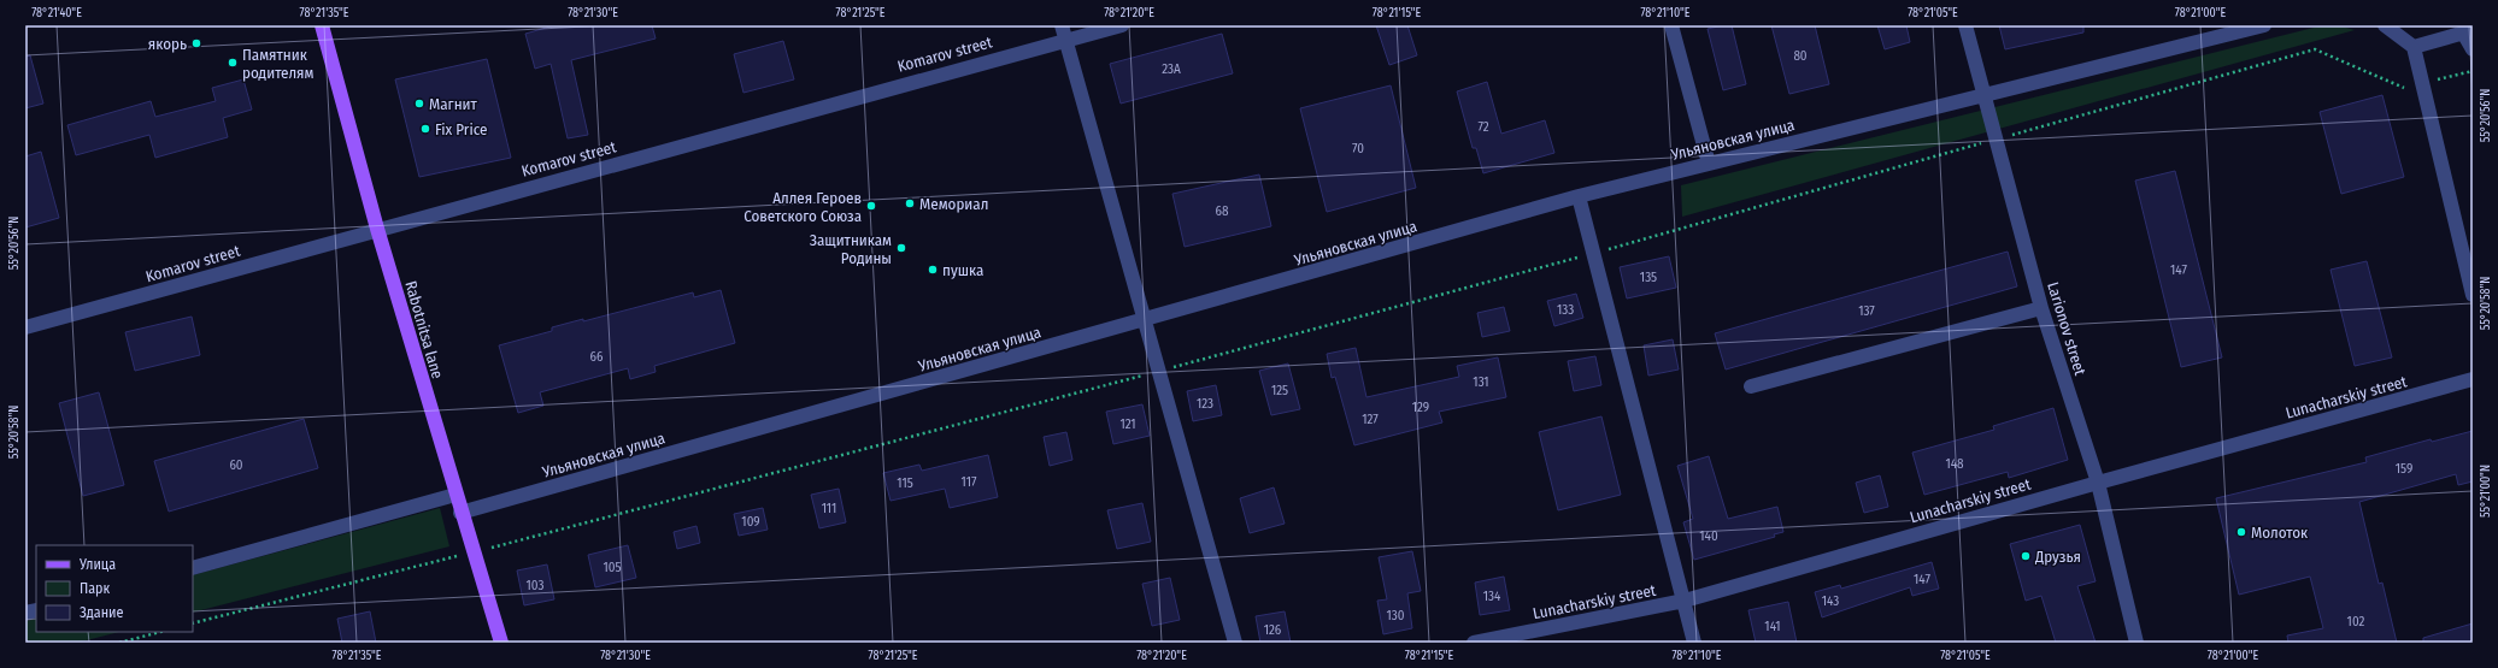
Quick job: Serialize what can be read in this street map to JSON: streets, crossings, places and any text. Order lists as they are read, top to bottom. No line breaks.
{"streets":{"main road":["Rabotnitsa lane"],"street":["Komarov street","Ульяновская улица","Larionov street","Lunacharskiy street"]},"crossings":[["Komarov street","Rabotnitsa lane"],["Ульяновская улица","Larionov street"],["Ульяновская улица","Rabotnitsa lane"],["Larionov street","Lunacharskiy street"]],"places":["якорь","Памятник родителям","Магнит","Fix Price","Мемориал","Аллея Героев Советского Союза","Защитникам Родины","пушка","Молоток","Друзья"],"house_numbers":["80","23А","72","70","68","147","135","133","137","66","131","125","123","129","127","121","148","60","159","117","115","111","109","140","105","147","103","134","143","130","102","141","126"],"legend":["Улица","Парк","Здание"],"coordinates":["78°21'40\"E","78°21'35\"E","78°21'30\"E","78°21'25\"E","78°21'20\"E","78°21'15\"E","78°21'10\"E","78°21'05\"E","78°21'00\"E","55°20'56\"N","55°20'58\"N","55°21'00\"N"]}
